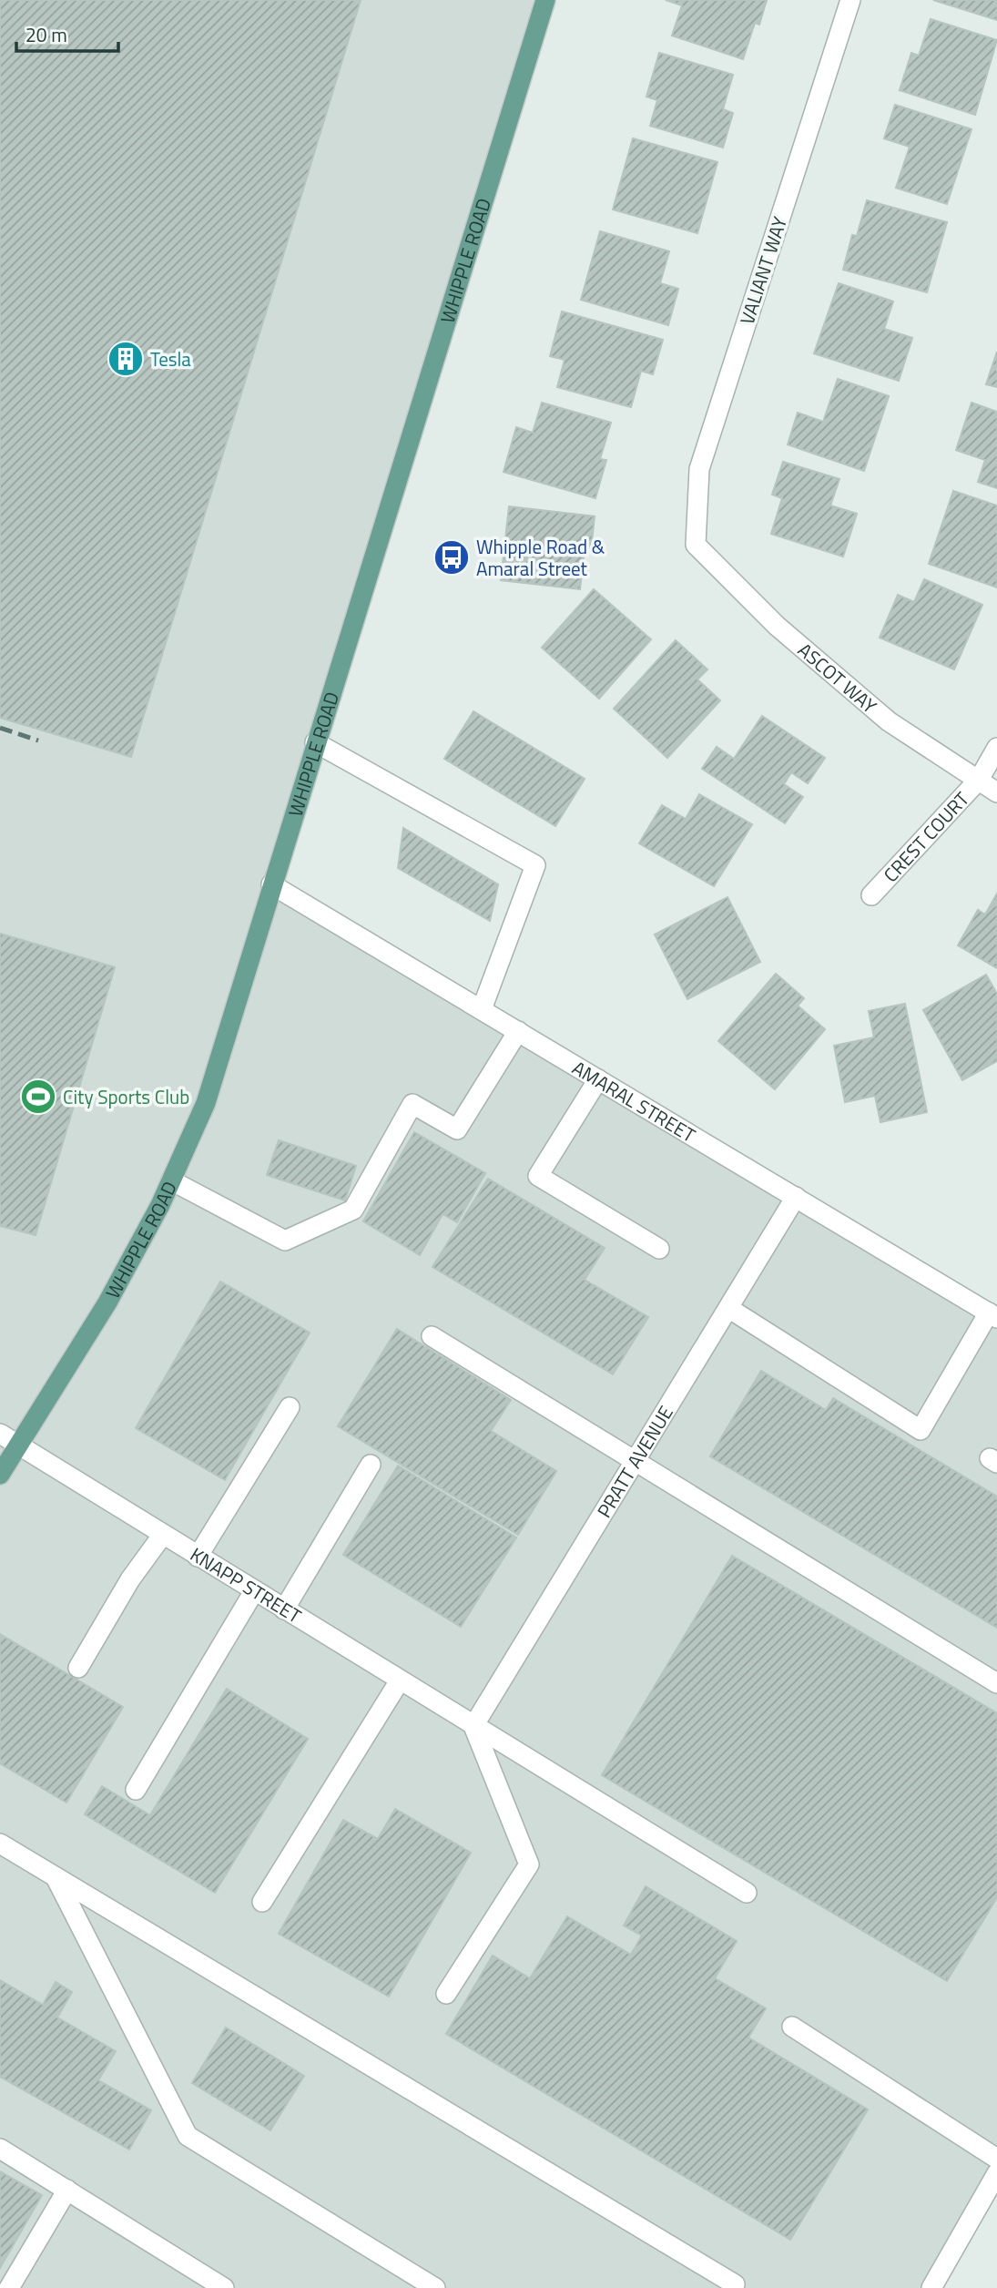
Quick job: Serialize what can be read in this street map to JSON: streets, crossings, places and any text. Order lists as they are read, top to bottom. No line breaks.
{"streets":{"main road":["WHIPPLE ROAD"],"street":["VALIANT WAY","ASCOT WAY","CREST COURT","AMARAL STREET","PRATT AVENUE","KNAPP STREET"]},"crossings":[["WHIPPLE ROAD","AMARAL STREET"],["WHIPPLE ROAD","KNAPP STREET"],["VALIANT WAY","ASCOT WAY"],["ASCOT WAY","CREST COURT"],["AMARAL STREET","PRATT AVENUE"],["PRATT AVENUE","KNAPP STREET"]],"places":{"building":["Tesla"],"bus stop":["Whipple Road & Amaral Street"],"sports":["City Sports Club"]},"scale_bar":"20 m"}
